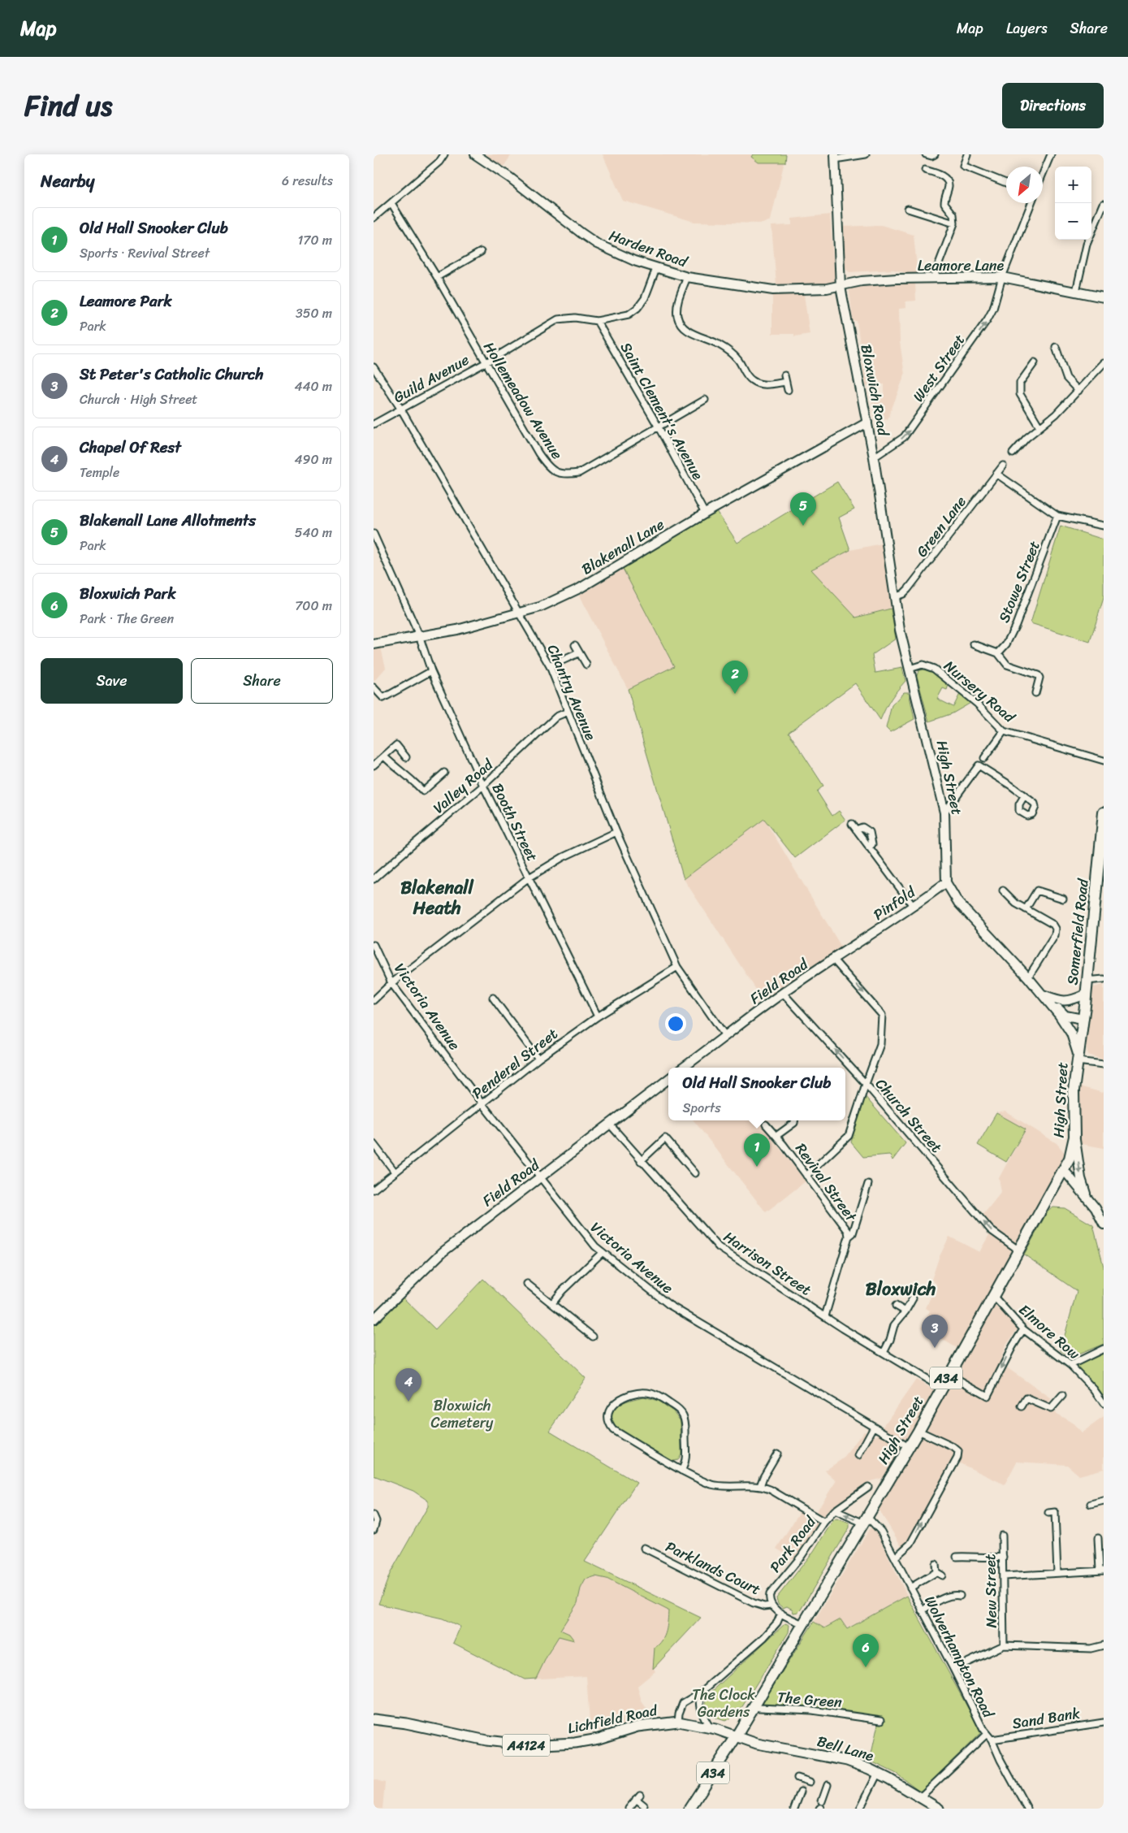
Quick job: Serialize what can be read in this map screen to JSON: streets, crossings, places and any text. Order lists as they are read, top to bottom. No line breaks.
{"streets":{"highway":["High Street","Somerfield Road","A34"],"main road":["Lichfield Road","A4124","Bell Lane"],"street":["Harden Road","Leamore Lane","West Street","Guild Avenue","Bloxwich Road","Hollemeadow Avenue","Saint Clement's Avenue","Green Lane","Blakenall Lane","Stowe Street","Nursery Road","Chantry Avenue","Valley Road","Booth Street","Pinfold","Field Road","Victoria Avenue","Penderel Street","Church Street","Revival Street","Harrison Street","Elmore Row","Park Road","Parklands Court","New Street","Wolverhampton Road","The Green","Sand Bank"]},"crossings":[["Harden Road","Leamore Lane"],["Harden Road","Guild Avenue"],["Harden Road","Bloxwich Road"],["Leamore Lane","West Street"],["Leamore Lane","Bloxwich Road"],["West Street","Bloxwich Road"],["Guild Avenue","Hollemeadow Avenue"],["Guild Avenue","Saint Clement's Avenue"],["Guild Avenue","Chantry Avenue"],["Bloxwich Road","Green Lane"],["Bloxwich Road","Blakenall Lane"],["Bloxwich Road","High Street"],["Hollemeadow Avenue","Saint Clement's Avenue"],["Saint Clement's Avenue","Blakenall Lane"],["Blakenall Lane","Chantry Avenue"],["Blakenall Lane","Booth Street"],["Nursery Road","High Street"],["Chantry Avenue","Valley Road"],["Chantry Avenue","Field Road"],["Chantry Avenue","Penderel Street"],["High Street","Pinfold"],["High Street","Somerfield Road"],["High Street","Victoria Avenue"],["High Street","Church Street"],["High Street","Harrison Street"],["High Street","Elmore Row"],["High Street","A34"],["High Street","Park Road"],["High Street","Wolverhampton Road"],["High Street","The Green"],["High Street","Lichfield Road"],["High Street","Bell Lane"],["Valley Road","Booth Street"],["Booth Street","Penderel Street"],["Pinfold","Field Road"],["Field Road","Victoria Avenue"],["Field Road","Church Street"],["Field Road","Harrison Street"],["Victoria Avenue","Penderel Street"],["Revival Street","Harrison Street"],["A34","Lichfield Road"],["A34","Bell Lane"],["Park Road","Parklands Court"],["Park Road","Wolverhampton Road"],["Wolverhampton Road","Sand Bank"],["Lichfield Road","Bell Lane"]],"one_way":["West Street","Church Street"],"districts":["Blakenall Heath","Bloxwich"],"parks":["Bloxwich Cemetery","The Clock Gardens"],"north":"bottom left","page":{"header":"Map","nav":["Map","Layers","Share"],"title":"Find us","buttons":["Directions",["Save","Share"]],"heading":["Nearby","6 results"],"map_buttons":["+","−"],"list":[{"mark":"1","name":"Old Hall Snooker Club","note":"Sports · Revival Street","value":"170 m"},{"mark":"2","name":"Leamore Park","note":"Park","value":"350 m"},{"mark":"3","name":"St Peter's Catholic Church","note":"Church · High Street","value":"440 m"},{"mark":"4","name":"Chapel Of Rest","note":"Temple","value":"490 m"},{"mark":"5","name":"Blakenall Lane Allotments","note":"Park","value":"540 m"},{"mark":"6","name":"Bloxwich Park","note":"Park · The Green","value":"700 m"}],"pins":["5","2","1","3","4","6"],"popup":["Old Hall Snooker Club","Sports"]}}
